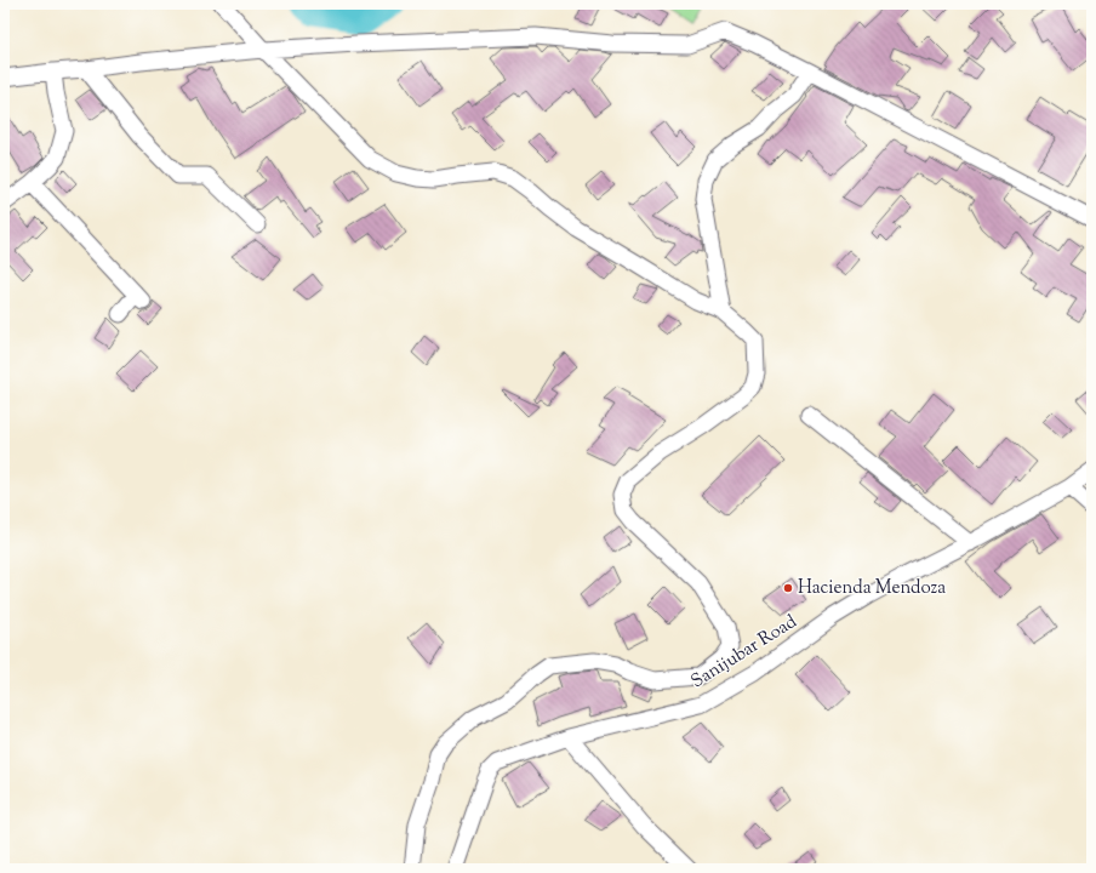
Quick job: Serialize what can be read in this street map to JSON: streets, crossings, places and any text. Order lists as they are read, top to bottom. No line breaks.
{"streets":{"street":["Sanijubar Road"]},"places":["Hacienda Mendoza"]}
